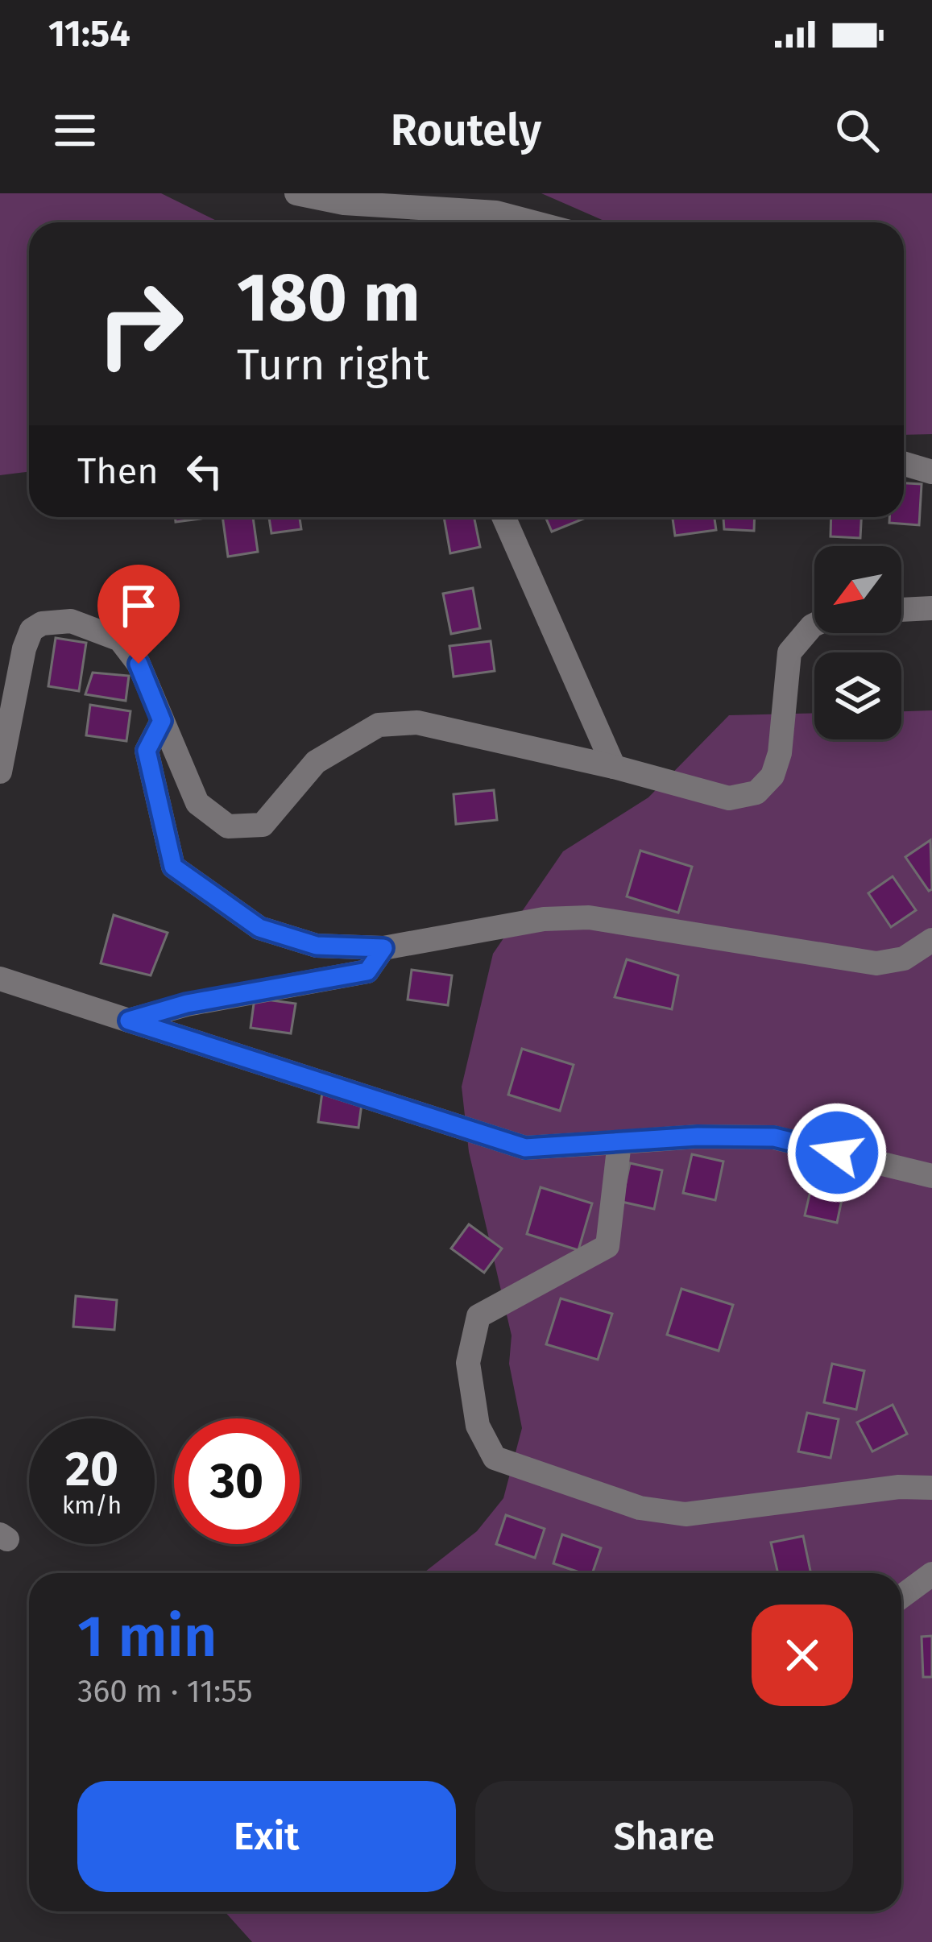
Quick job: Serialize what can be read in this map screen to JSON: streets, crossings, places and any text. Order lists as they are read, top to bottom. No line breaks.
{"north":"bottom left","page":{"status":"11:54","header":"Routely","turn":["180 m","Turn right"],"then":"Then","speed":"20 km/h","limit":"30","heading":["1 min","360 m · 11:55"],"buttons":["Exit","Share"]}}
